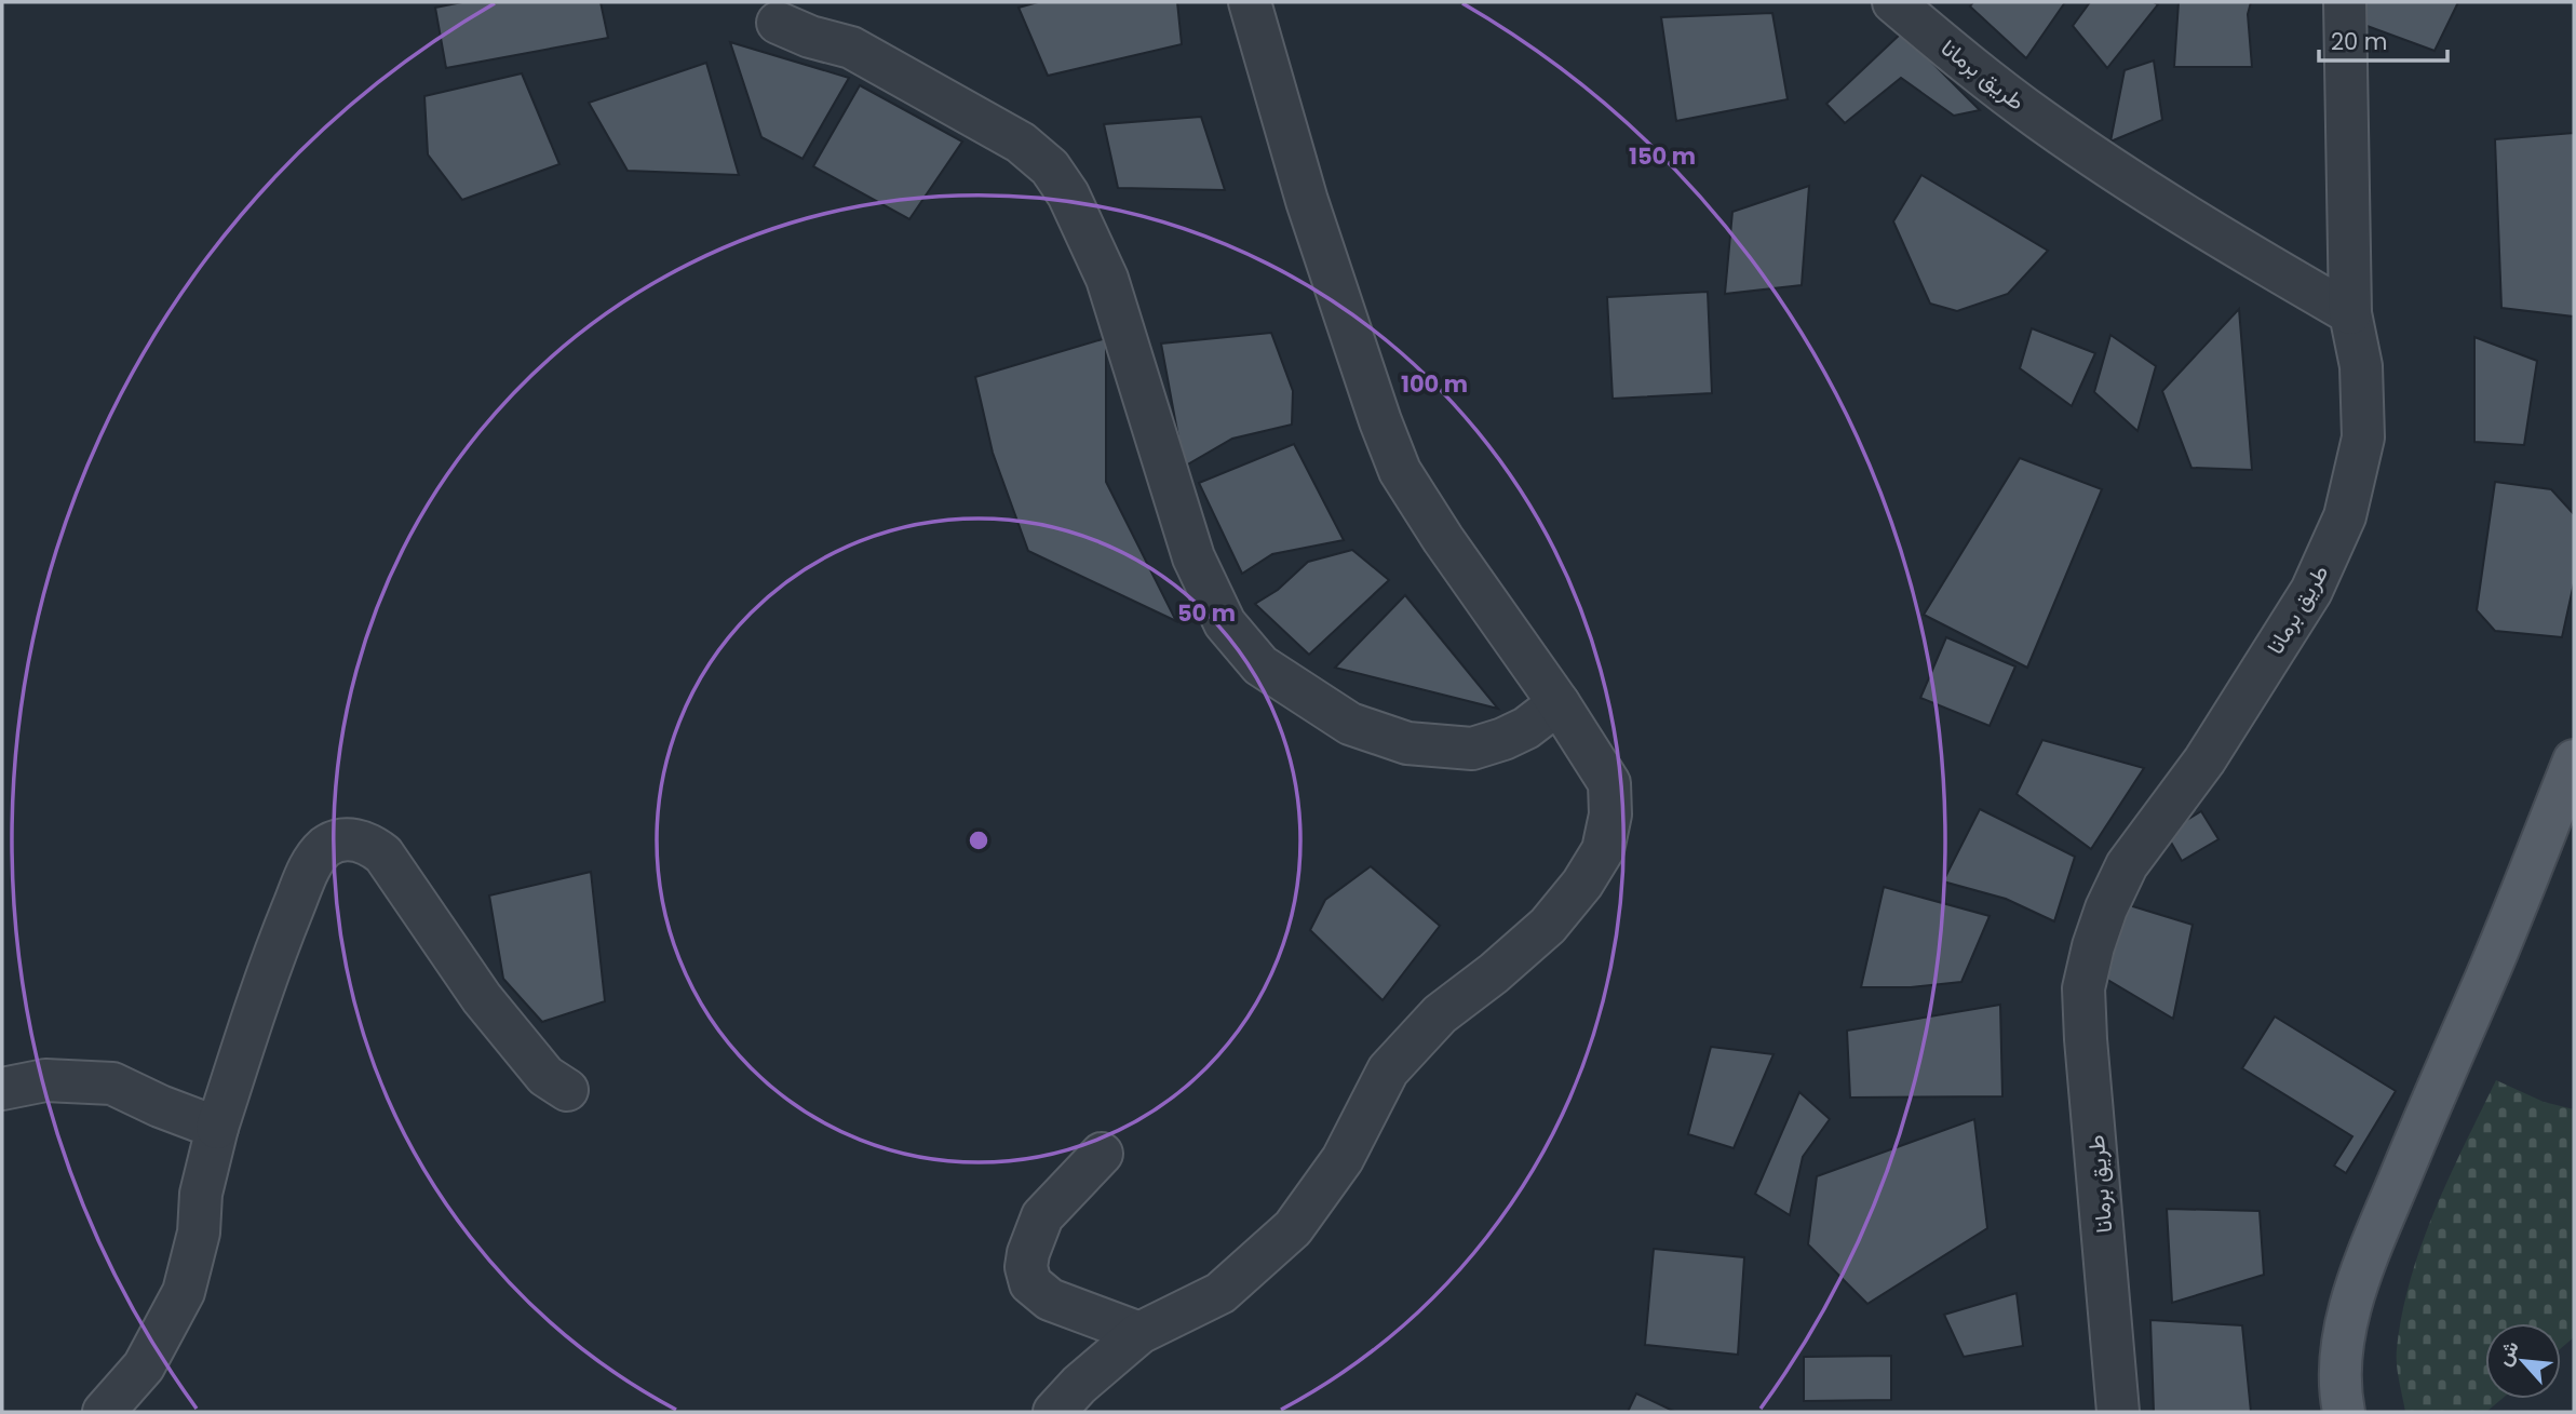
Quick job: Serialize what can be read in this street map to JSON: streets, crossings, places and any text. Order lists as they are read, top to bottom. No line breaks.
{"streets":{"street":["طريق برمانا"]},"scale_bar":"20 m","north":"top left","rings":["150 m","100 m","50 m"]}
